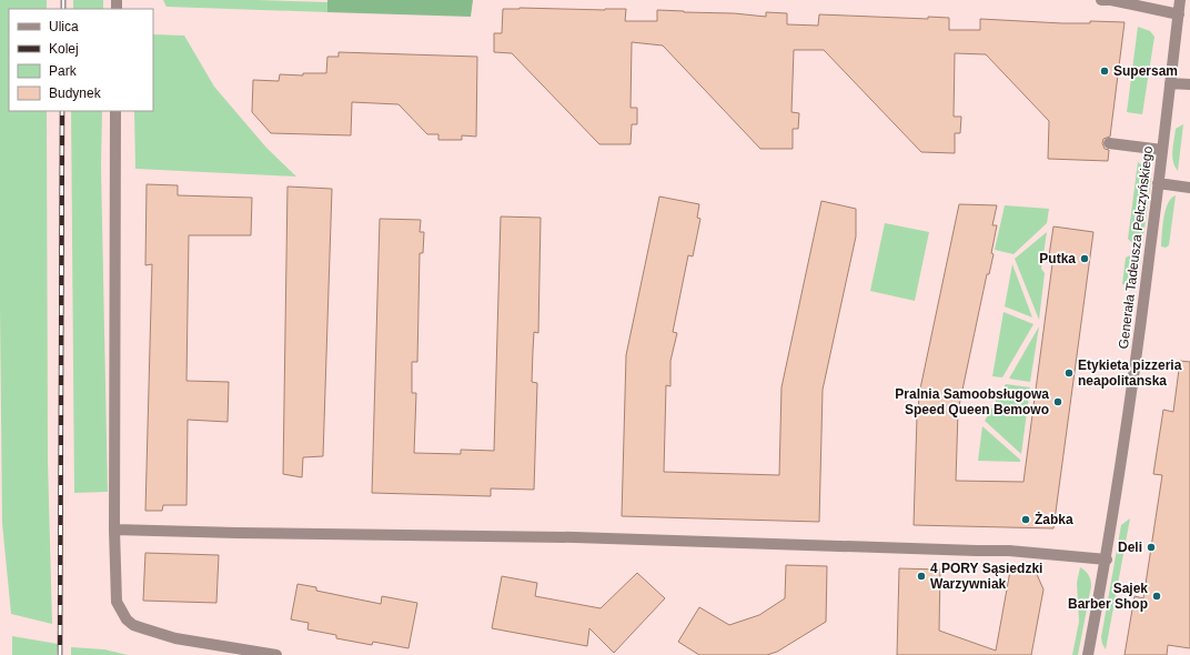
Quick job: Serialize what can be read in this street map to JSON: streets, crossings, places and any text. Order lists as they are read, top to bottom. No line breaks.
{"streets":{"street":["Generała Tadeusza Pełczyńskiego"]},"places":["Supersam","Putka","Etykieta pizzeria neapolitanska","Pralnia Samoobsługowa Speed Queen Bemowo","Żabka","Deli","4 PORY Sąsiedzki Warzywniak","Sajek Barber Shop"],"legend":["Ulica","Kolej","Park","Budynek"]}
